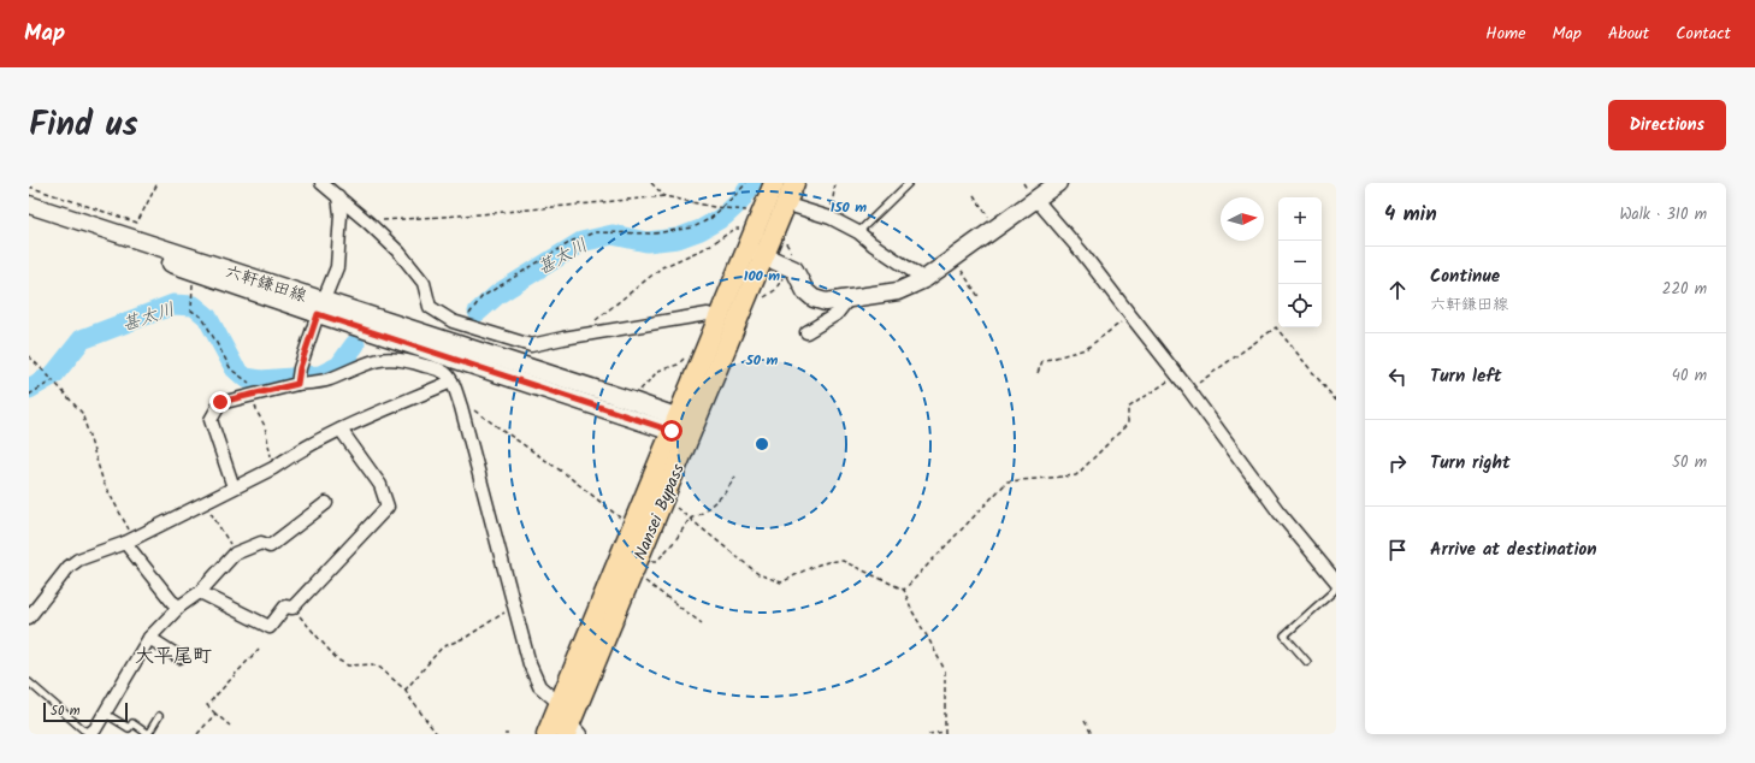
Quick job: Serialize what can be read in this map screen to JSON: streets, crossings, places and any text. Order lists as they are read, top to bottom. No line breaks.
{"streets":{"highway":["Nansei Bypass"],"main road":["六軒鎌田線"]},"crossings":[["六軒鎌田線","Nansei Bypass"]],"districts":["大平尾町"],"water":["甚太川"],"scale_bar":"50 m","north":"right","page":{"header":"Map","nav":["Home","Map","About","Contact"],"title":"Find us","buttons":"Directions","heading":["4 min","Walk · 310 m"],"map_buttons":["+","−"],"list":[["Continue","六軒鎌田線","220 m"],["Turn left","40 m"],["Turn right","50 m"],"Arrive at destination"],"scale":"50 m"},"rings":["150 m","100 m","50 m"]}
